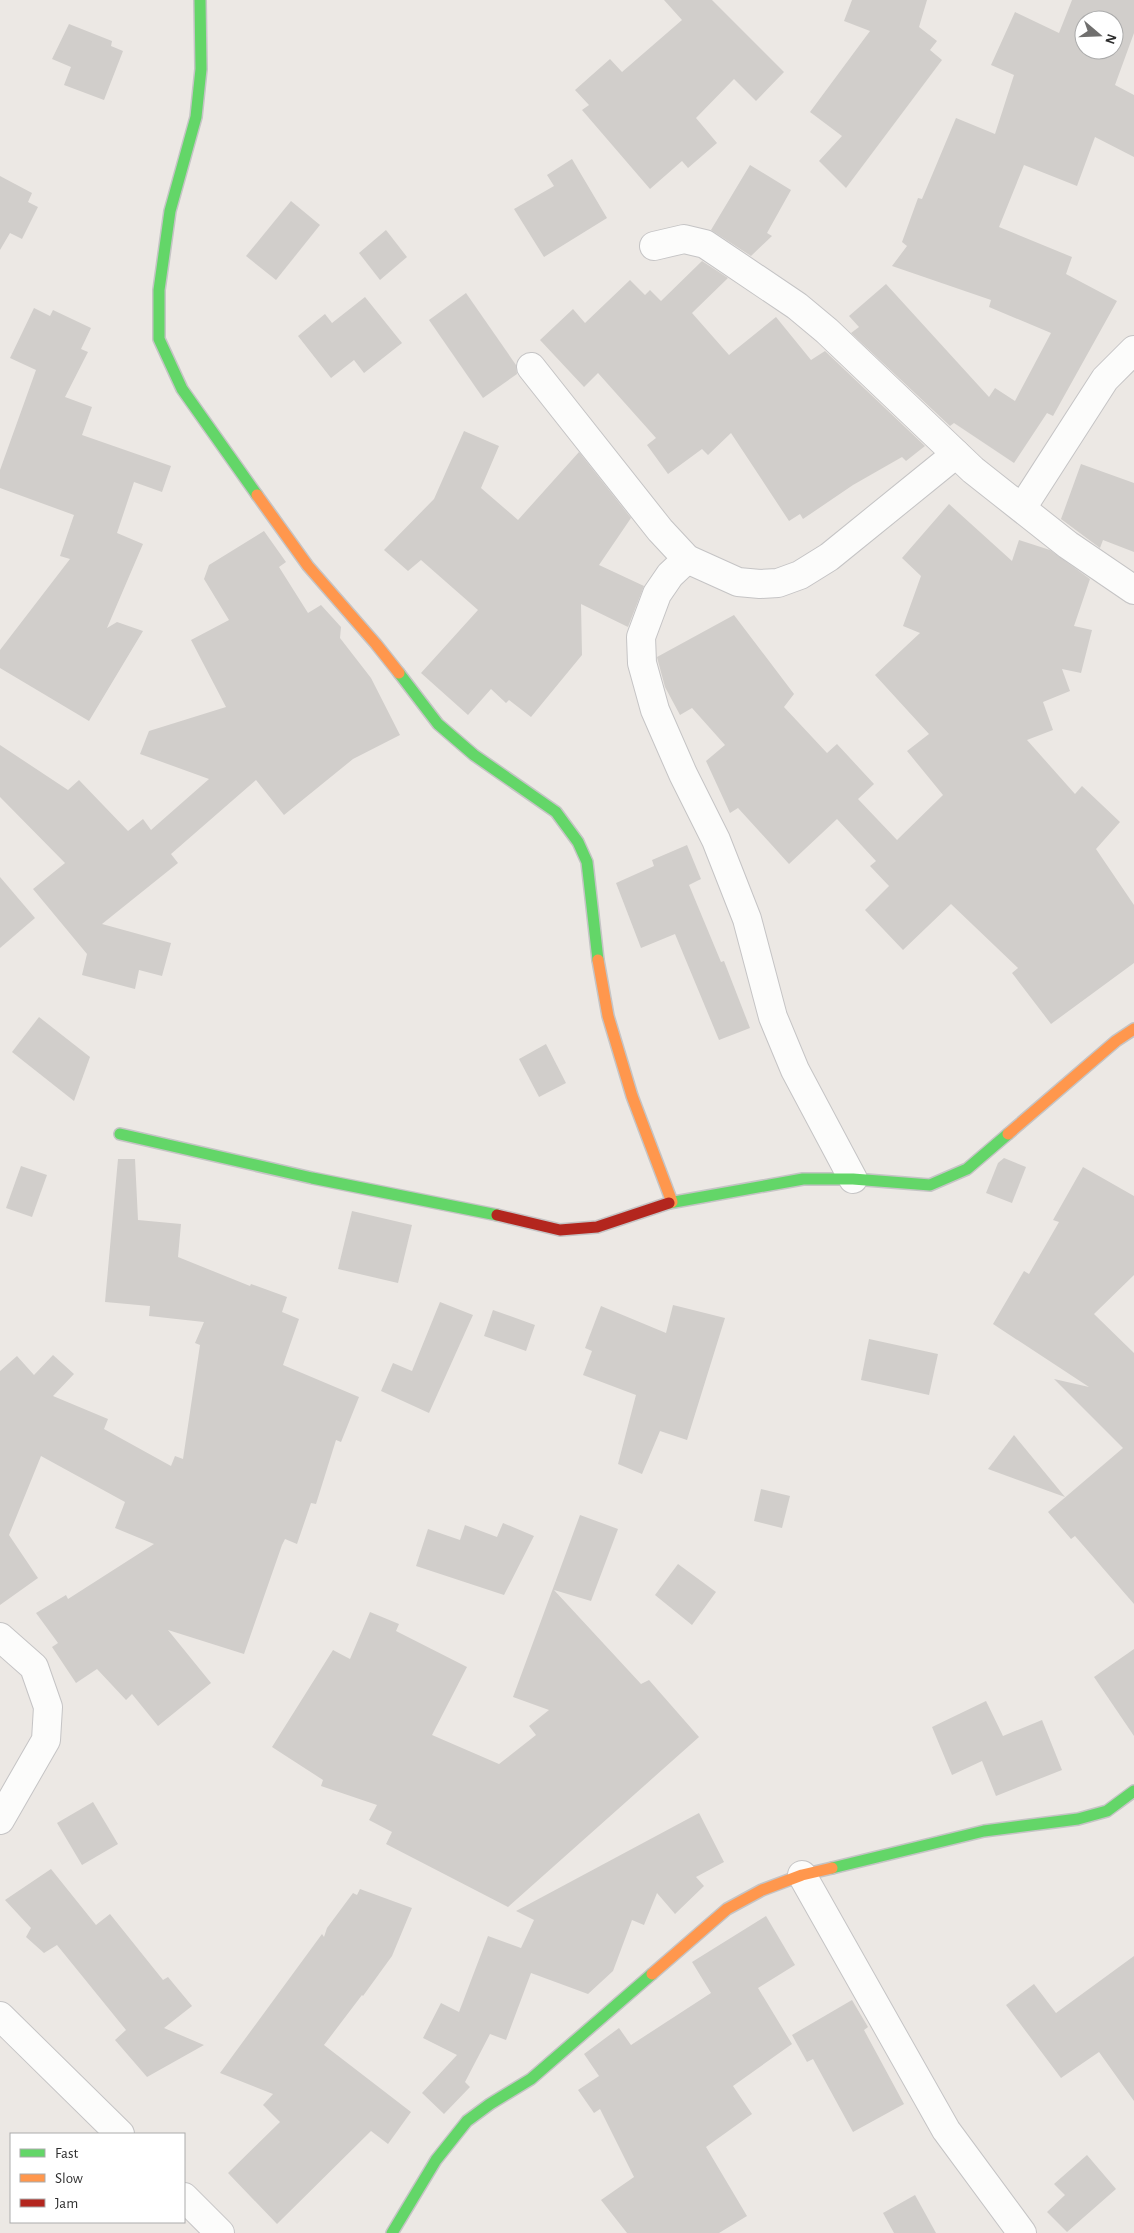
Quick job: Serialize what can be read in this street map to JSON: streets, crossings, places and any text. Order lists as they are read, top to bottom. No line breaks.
{"legend":["Fast","Slow","Jam"],"north":"right"}
